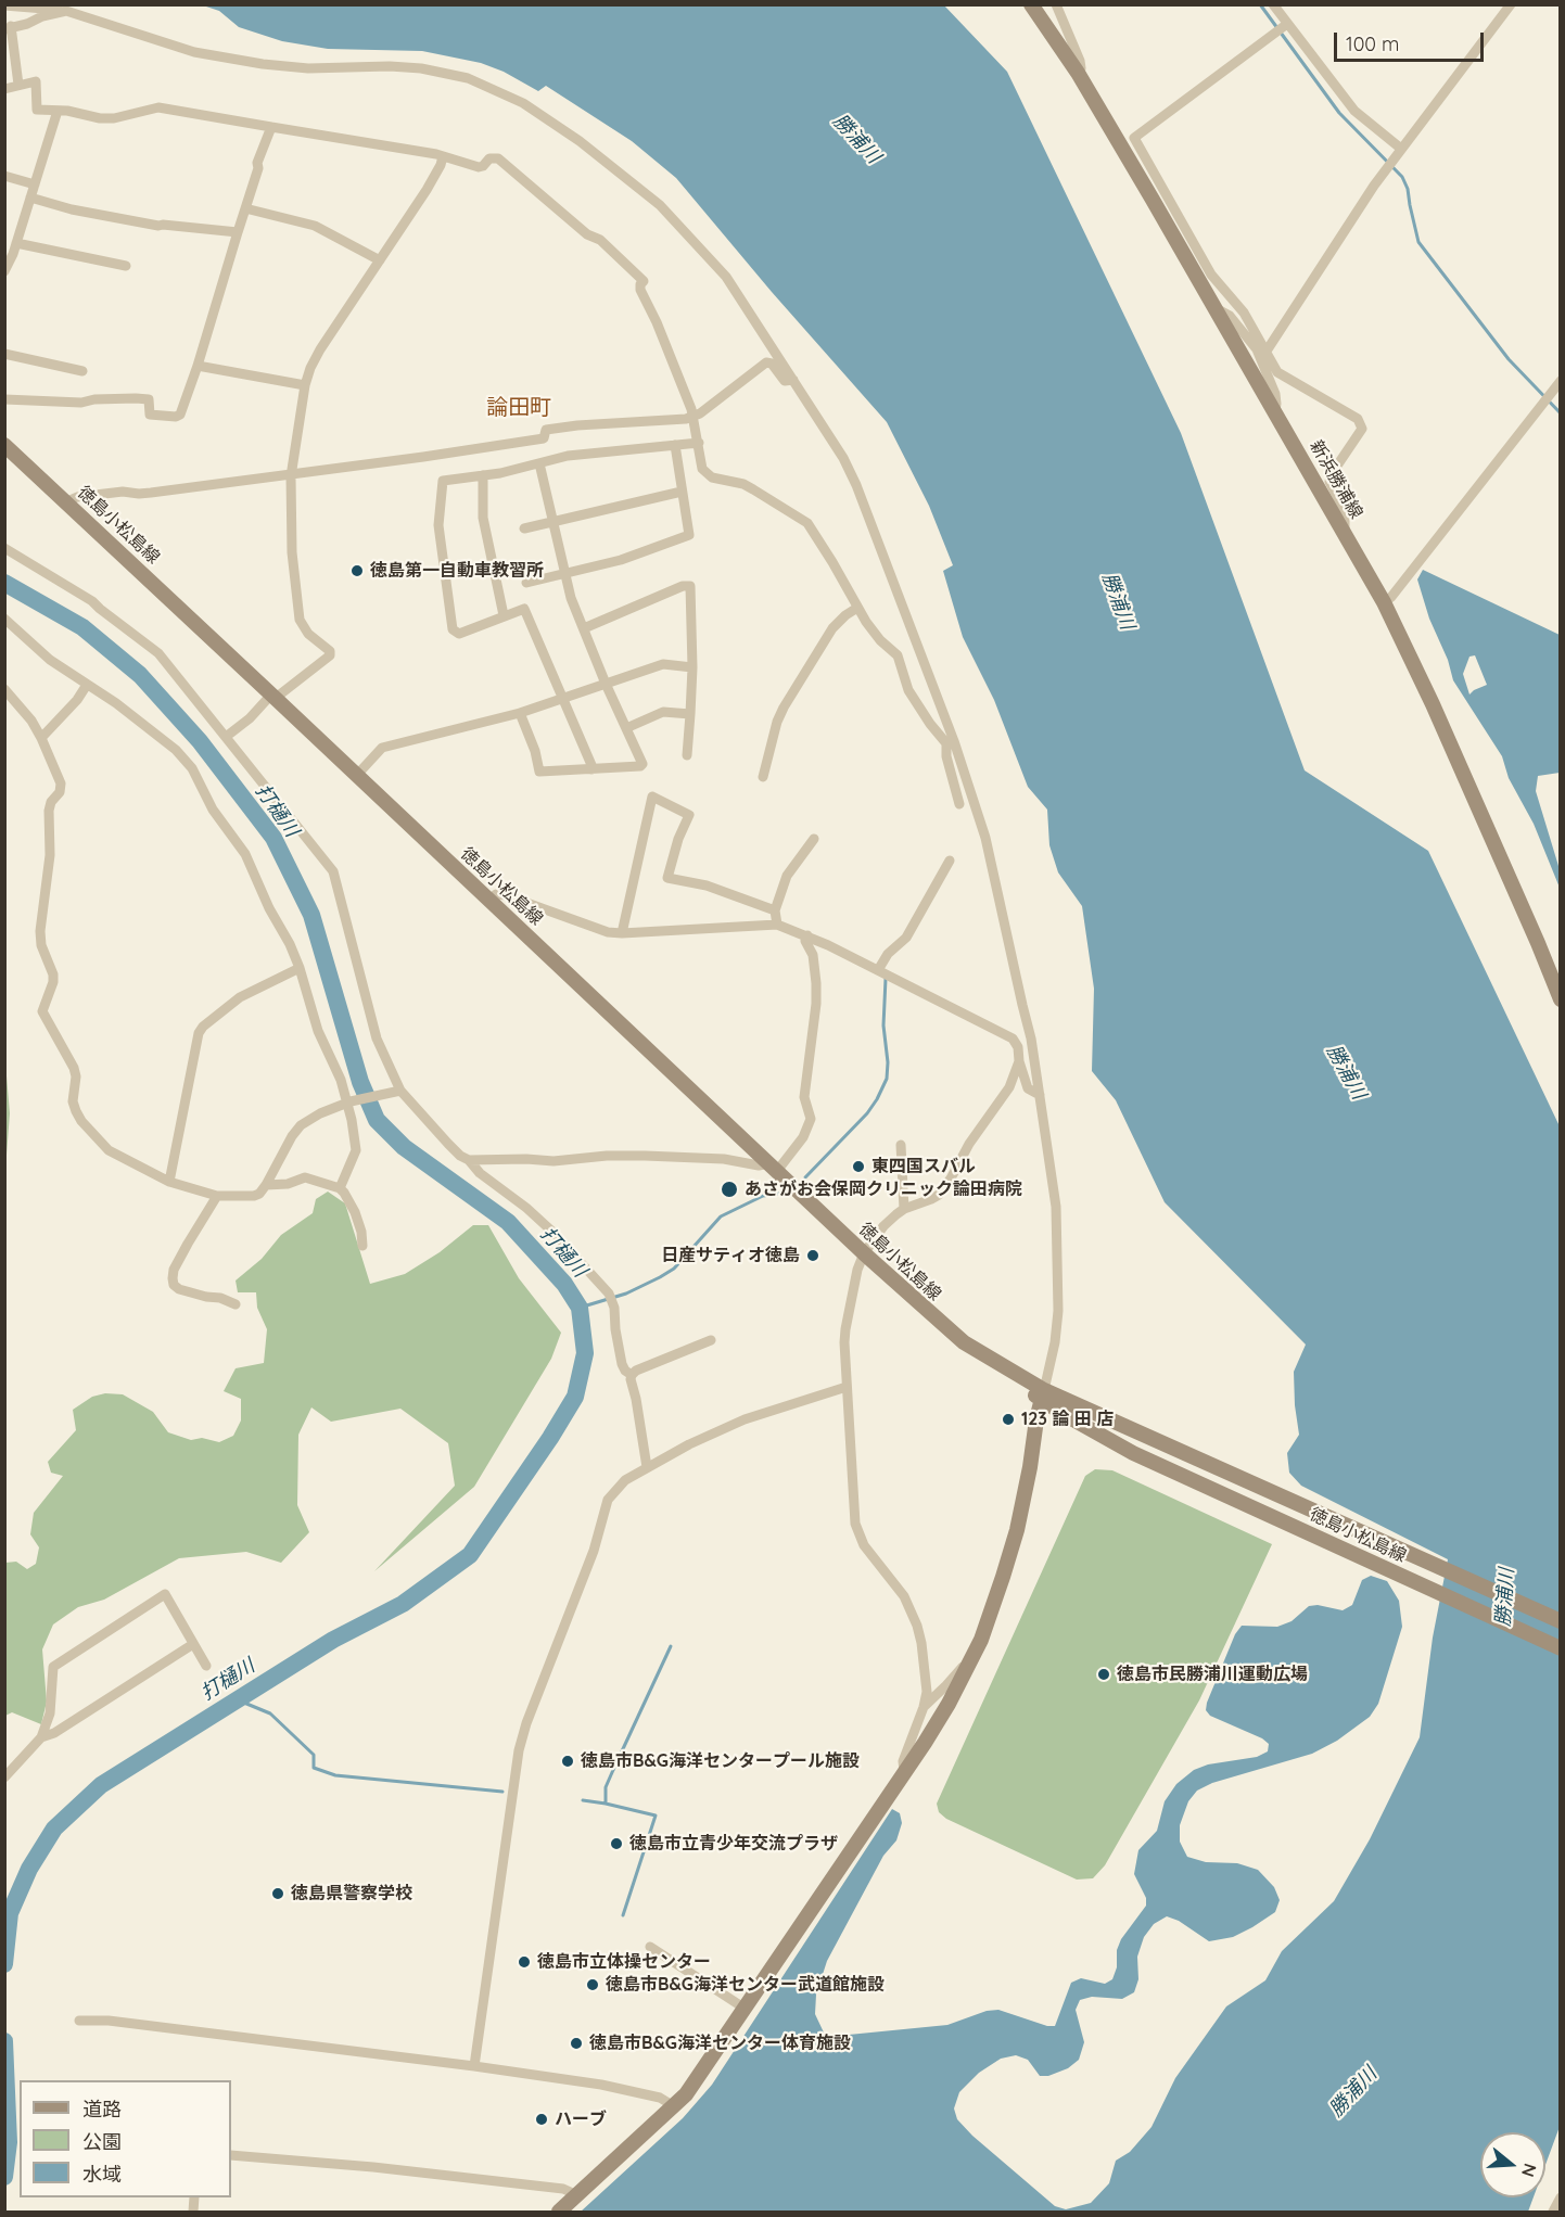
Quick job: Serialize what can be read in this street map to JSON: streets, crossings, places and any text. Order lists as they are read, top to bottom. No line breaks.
{"streets":{"main road":["新浜勝浦線","徳島小松島線"]},"districts":["論田町"],"water":["勝浦川","打樋川"],"places":["徳島第一自動車教習所","東四国スバル","あさがお会保岡クリニック論田病院","日産サティオ徳島","123 論 田 店","徳島市民勝浦川運動広場","徳島市B&G海洋センタープール施設","徳島市立青少年交流プラザ","徳島県警察学校","徳島市立体操センター","徳島市B&G海洋センター武道館施設","徳島市B&G海洋センター体育施設","ハーブ"],"legend":["道路","公園","水域"],"scale_bar":"100 m","north":"right"}
